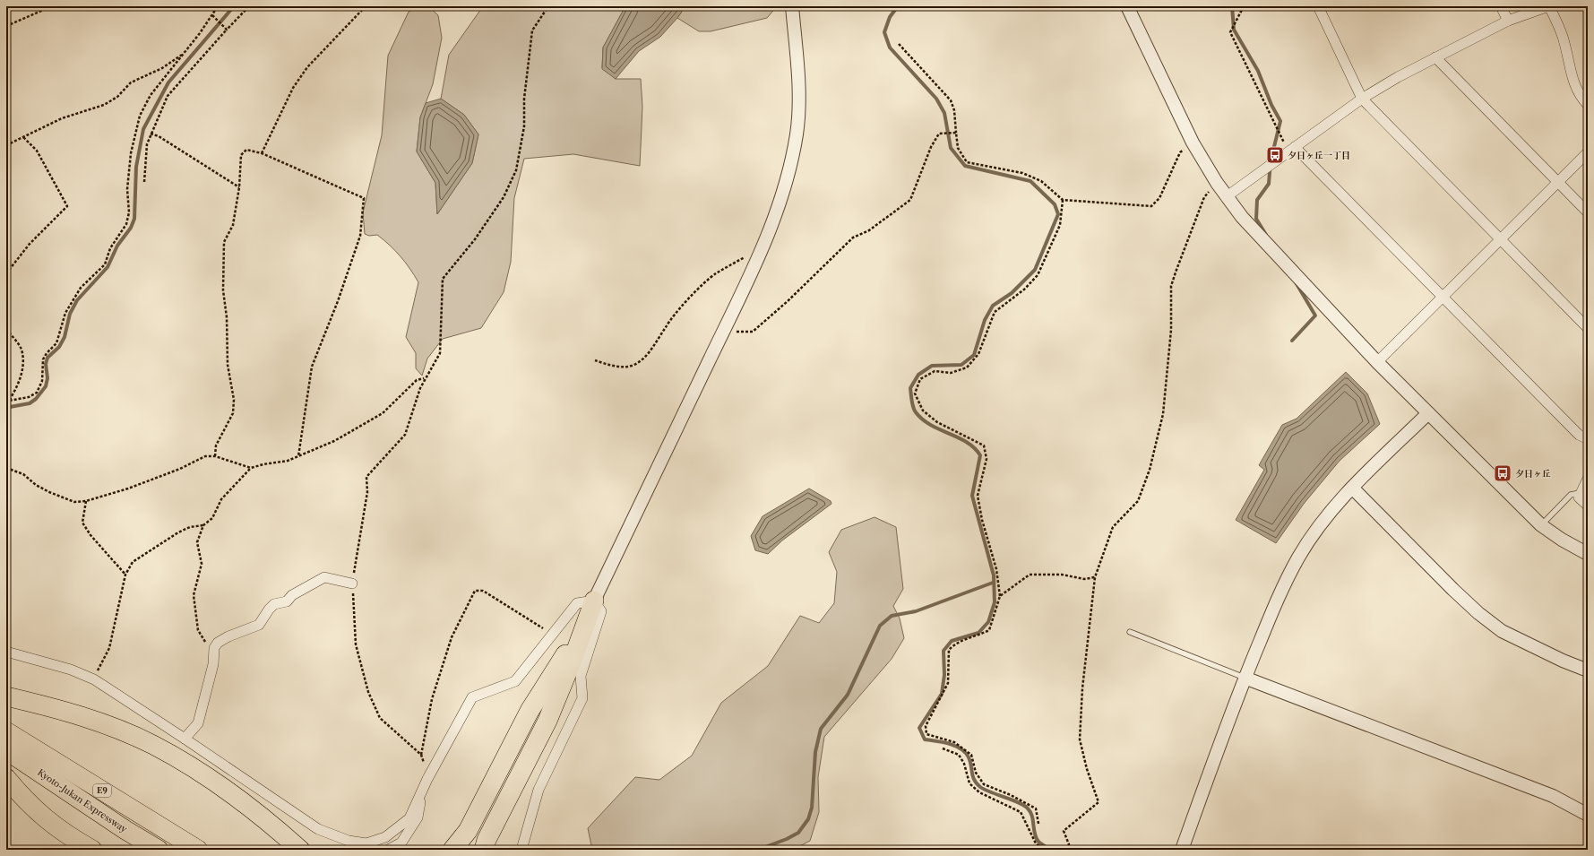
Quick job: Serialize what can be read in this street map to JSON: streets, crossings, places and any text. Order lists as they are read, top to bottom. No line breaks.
{"streets":{"highway":["E9","Kyoto-Jukan Expressway"]},"places":{"bus stop":["夕日ヶ丘一丁目","夕日ヶ丘"]}}
